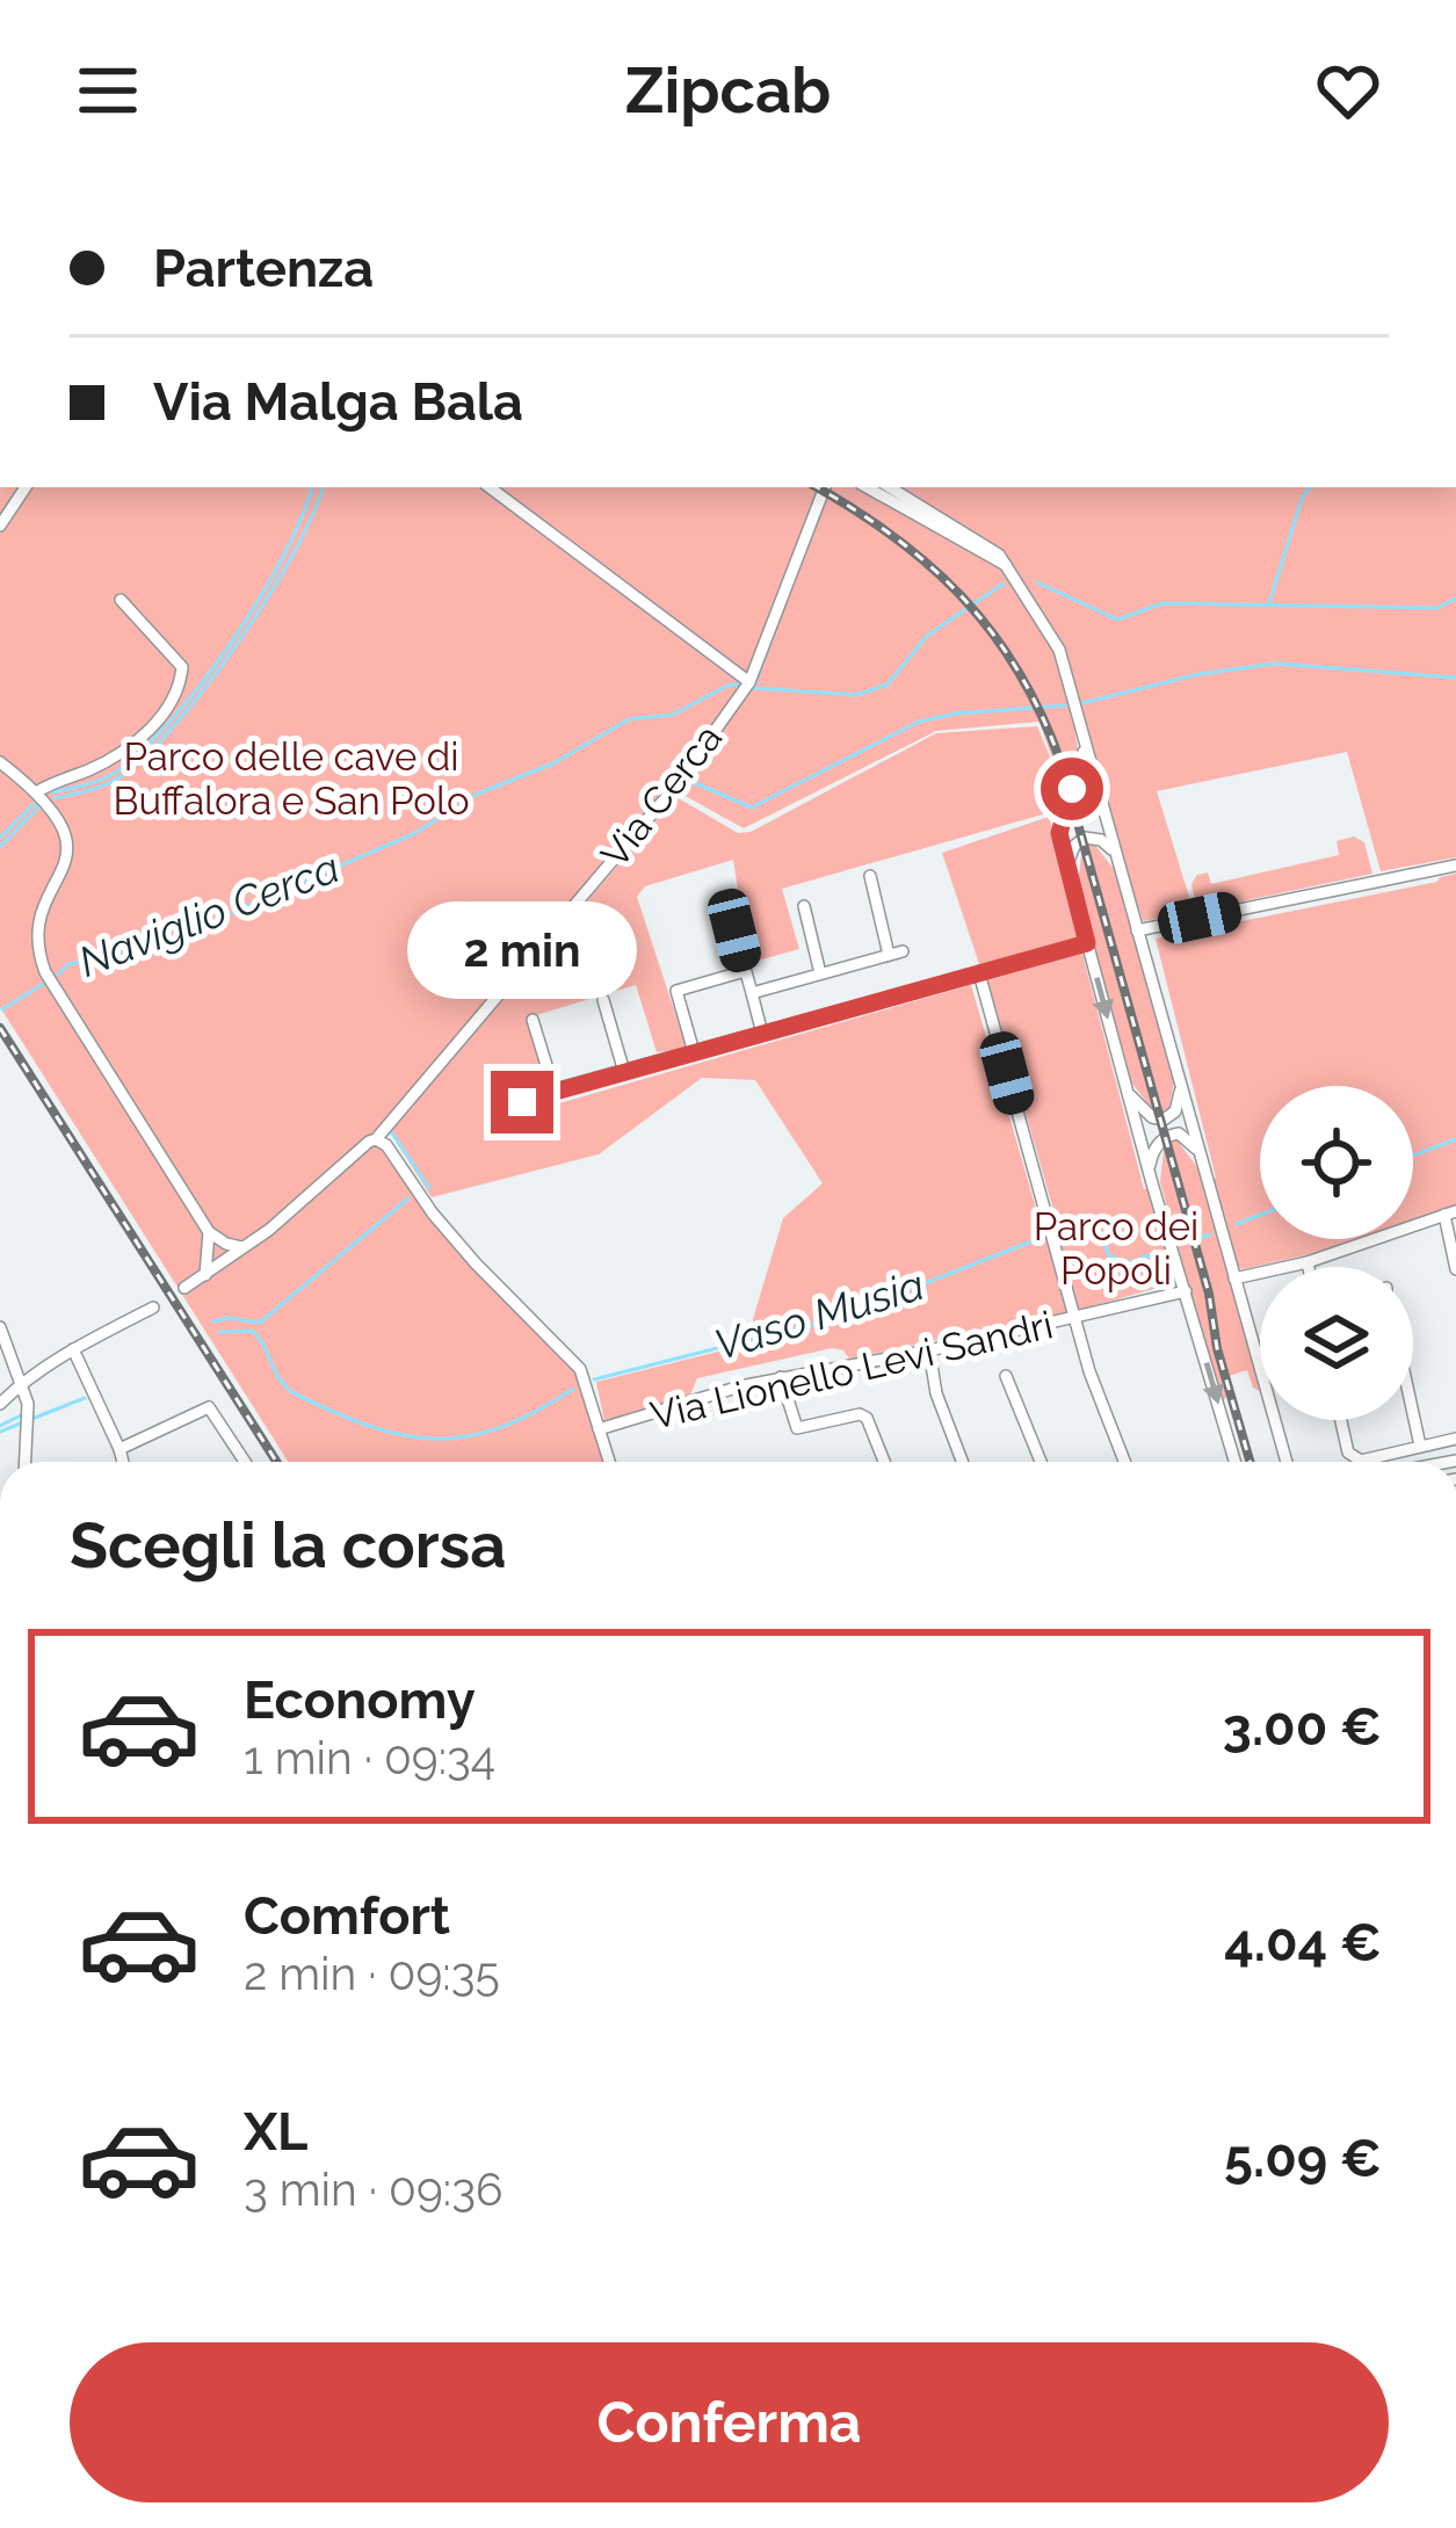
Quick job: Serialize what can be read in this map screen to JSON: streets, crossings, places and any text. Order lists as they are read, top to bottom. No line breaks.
{"streets":{"street":["Via Cerca","Via Lionello Levi Sandri"]},"water":["Naviglio Cerca","Vaso Musia"],"parks":["Parco delle cave di Buffalora e San Polo","Parco dei Popoli"],"page":{"header":"Zipcab","banner":["Partenza","Via Malga Bala"],"bubble":"2 min","heading":"Scegli la corsa","list":[{"name":"Economy","note":"1 min · 09:34","value":"3.00 €"},{"name":"Comfort","note":"2 min · 09:35","value":"4.04 €"},{"name":"XL","note":"3 min · 09:36","value":"5.09 €"}],"buttons":"Conferma"}}
